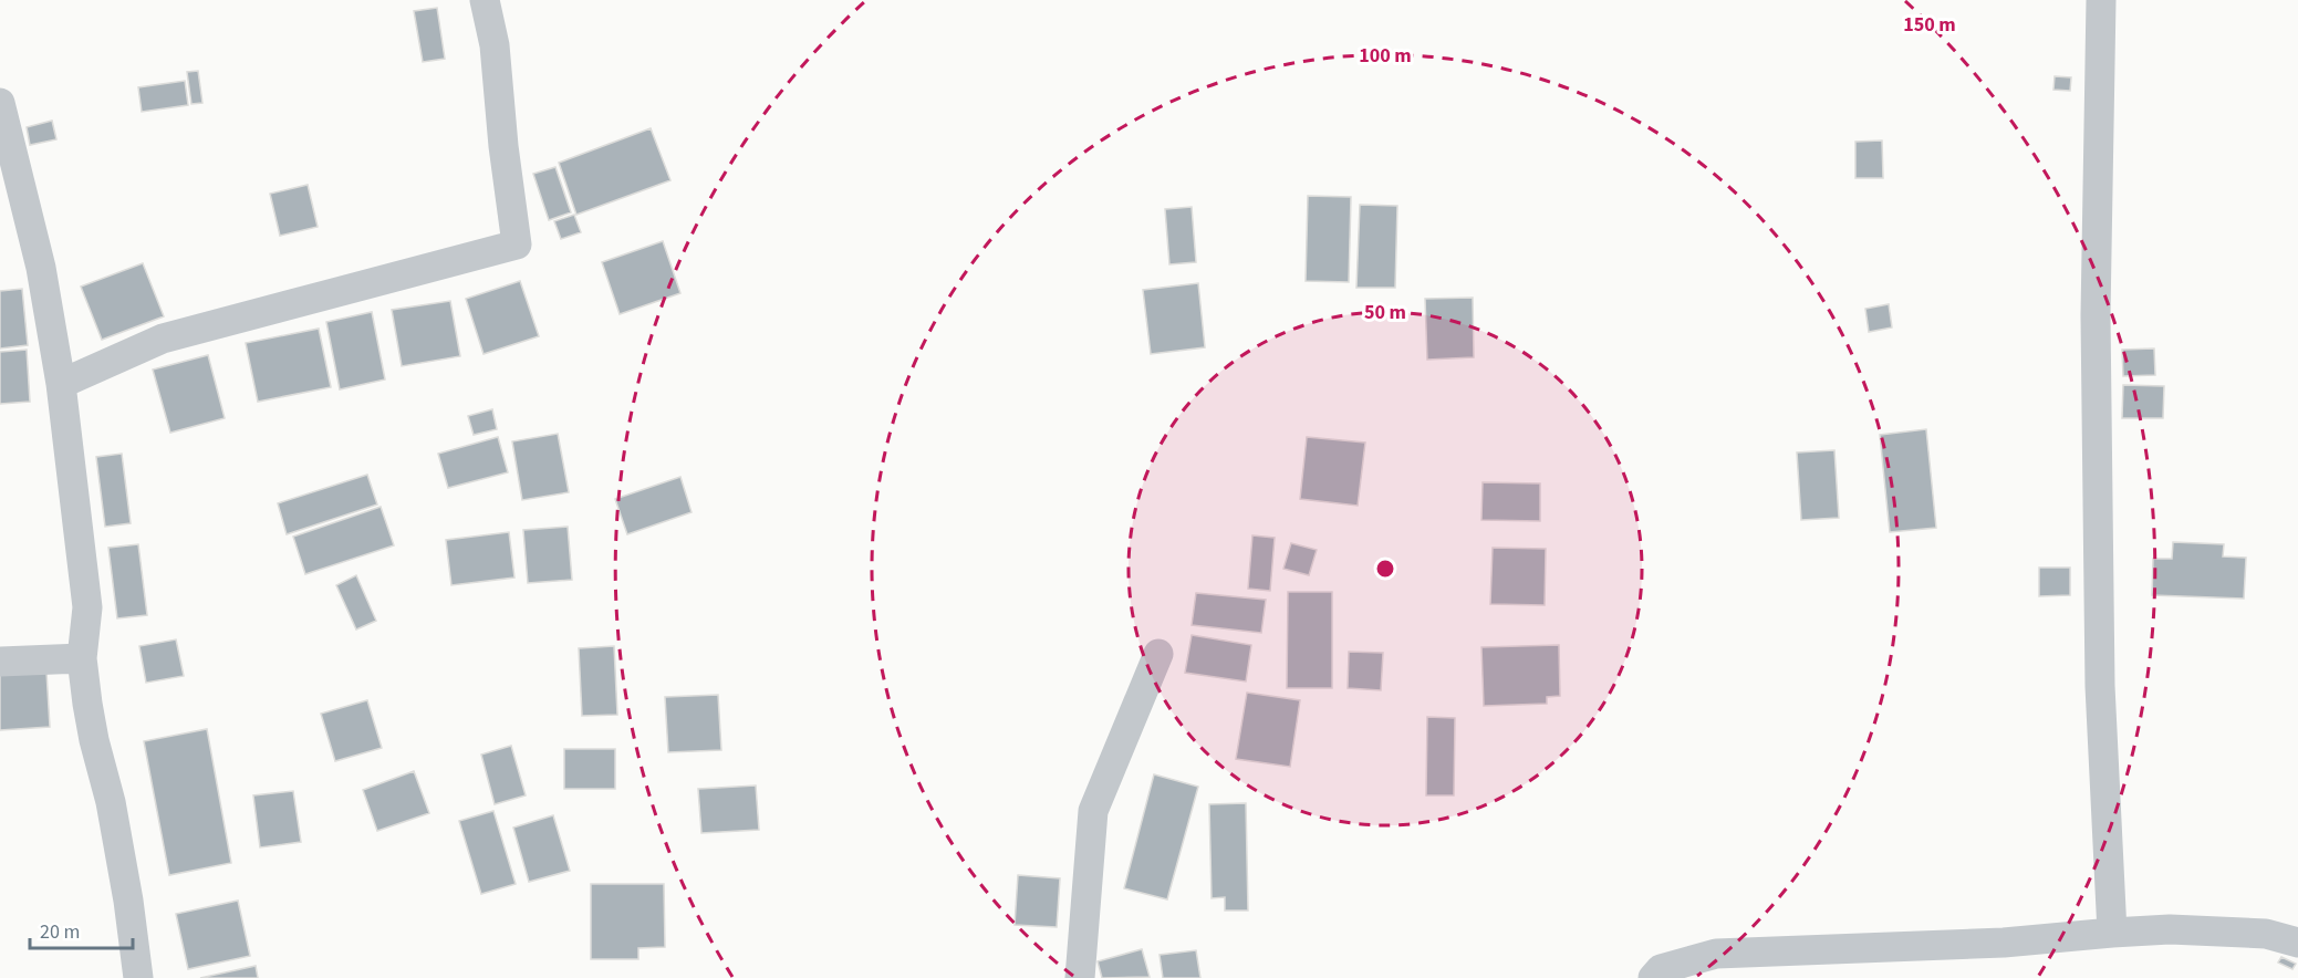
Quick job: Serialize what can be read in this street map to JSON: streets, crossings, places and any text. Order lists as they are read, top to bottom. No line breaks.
{"scale_bar":"20 m","rings":["150 m","100 m","50 m"]}
